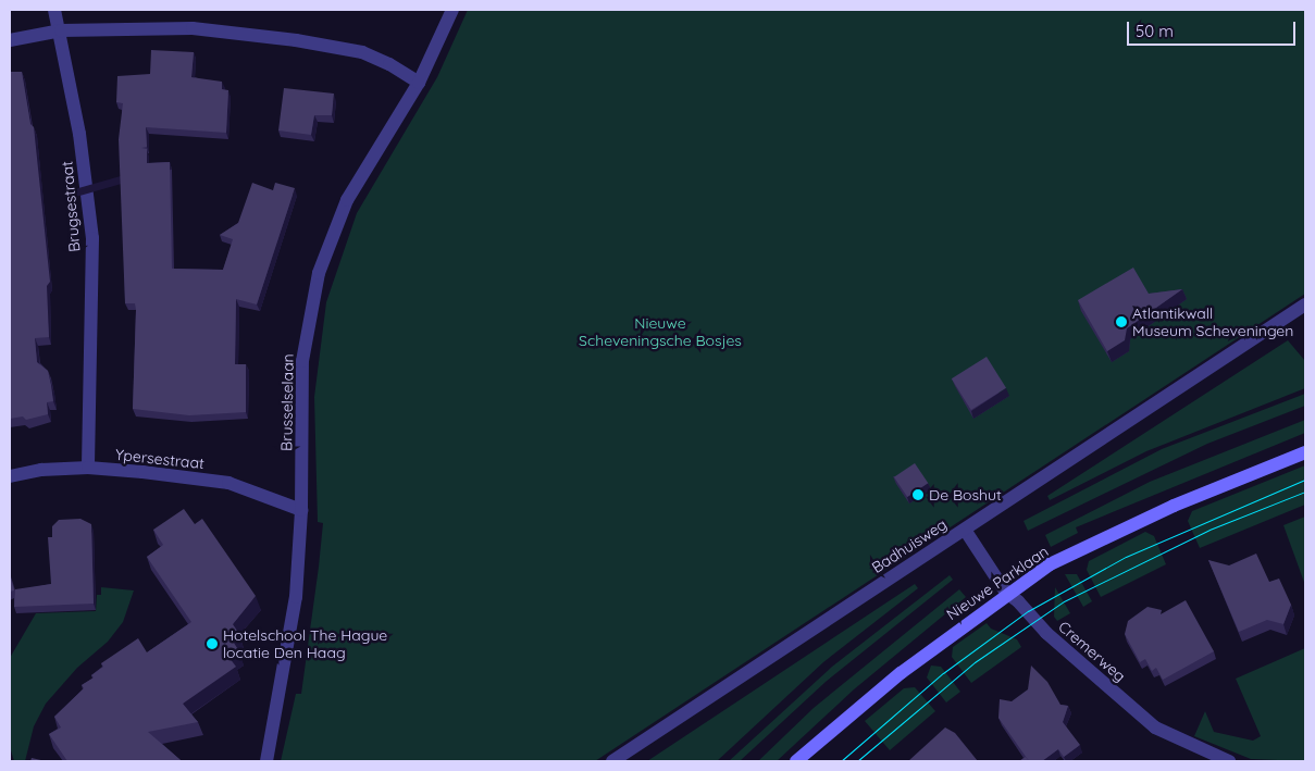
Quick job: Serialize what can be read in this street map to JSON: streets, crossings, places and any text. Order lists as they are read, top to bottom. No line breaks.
{"streets":{"main road":["Nieuwe Parklaan"],"street":["Brugsestraat","Brusselselaan","Ypersestraat","Badhuisweg","Cremerweg"]},"crossings":[["Brugsestraat","Ypersestraat"],["Brusselselaan","Ypersestraat"],["Badhuisweg","Cremerweg"],["Nieuwe Parklaan","Cremerweg"]],"parks":["Nieuwe Scheveningsche Bosjes"],"places":["Atlantikwall Museum Scheveningen","De Boshut","Hotelschool The Hague locatie Den Haag"],"scale_bar":"50 m"}
